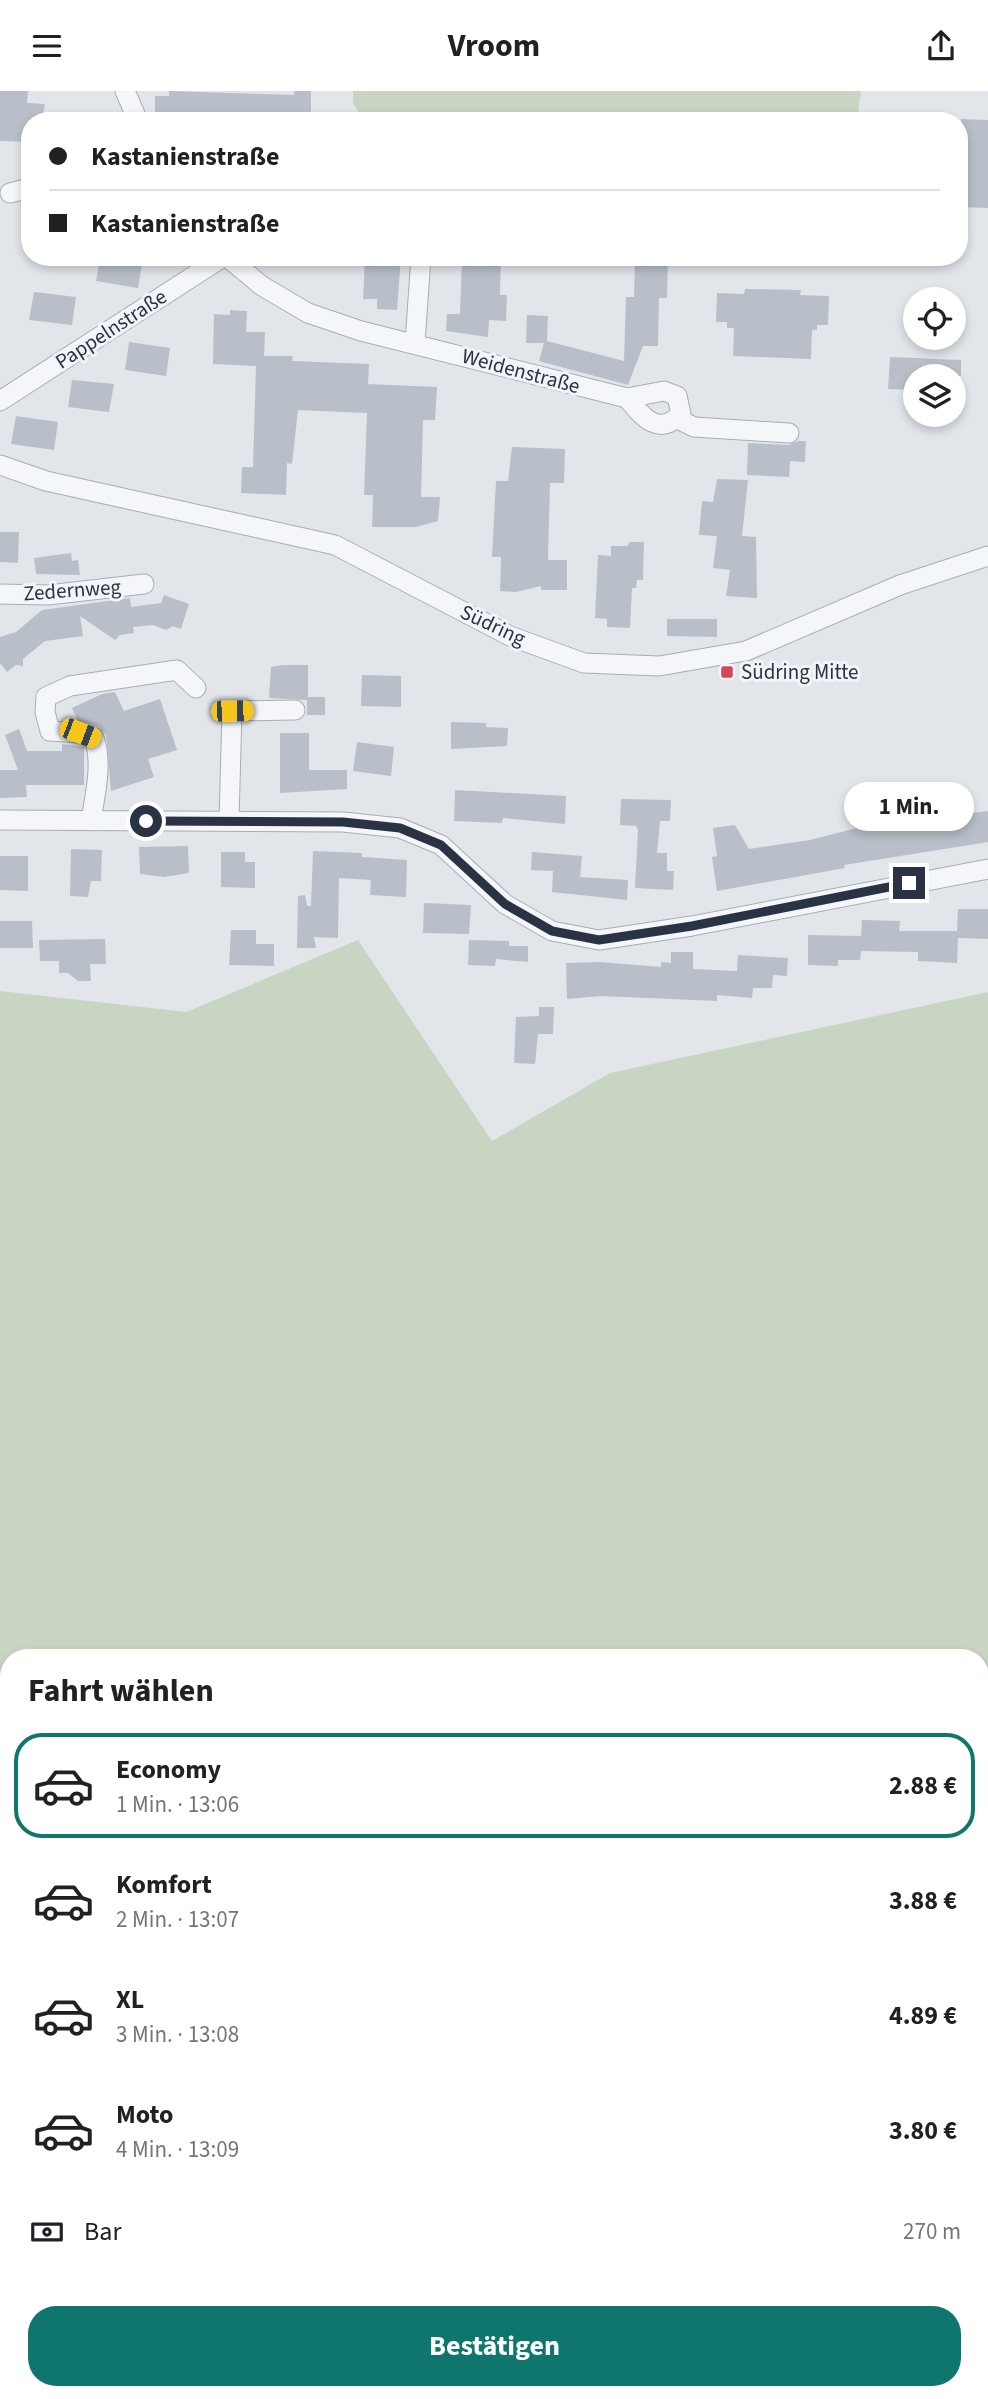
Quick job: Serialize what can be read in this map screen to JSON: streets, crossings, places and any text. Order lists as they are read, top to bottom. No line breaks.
{"streets":{"street":["Pappelnstraße","Weidenstraße","Zedernweg","Südring"]},"places":{"transit":["Südring Mitte"]},"page":{"header":"Vroom","banner":["Kastanienstraße","Kastanienstraße"],"bubble":"1 Min.","heading":"Fahrt wählen","list":[{"name":"Economy","note":"1 Min. · 13:06","value":"2.88 €"},{"name":"Komfort","note":"2 Min. · 13:07","value":"3.88 €"},{"name":"XL","note":"3 Min. · 13:08","value":"4.89 €"},{"name":"Moto","note":"4 Min. · 13:09","value":"3.80 €"}],"pay":["Bar","270 m"],"buttons":"Bestätigen"}}
